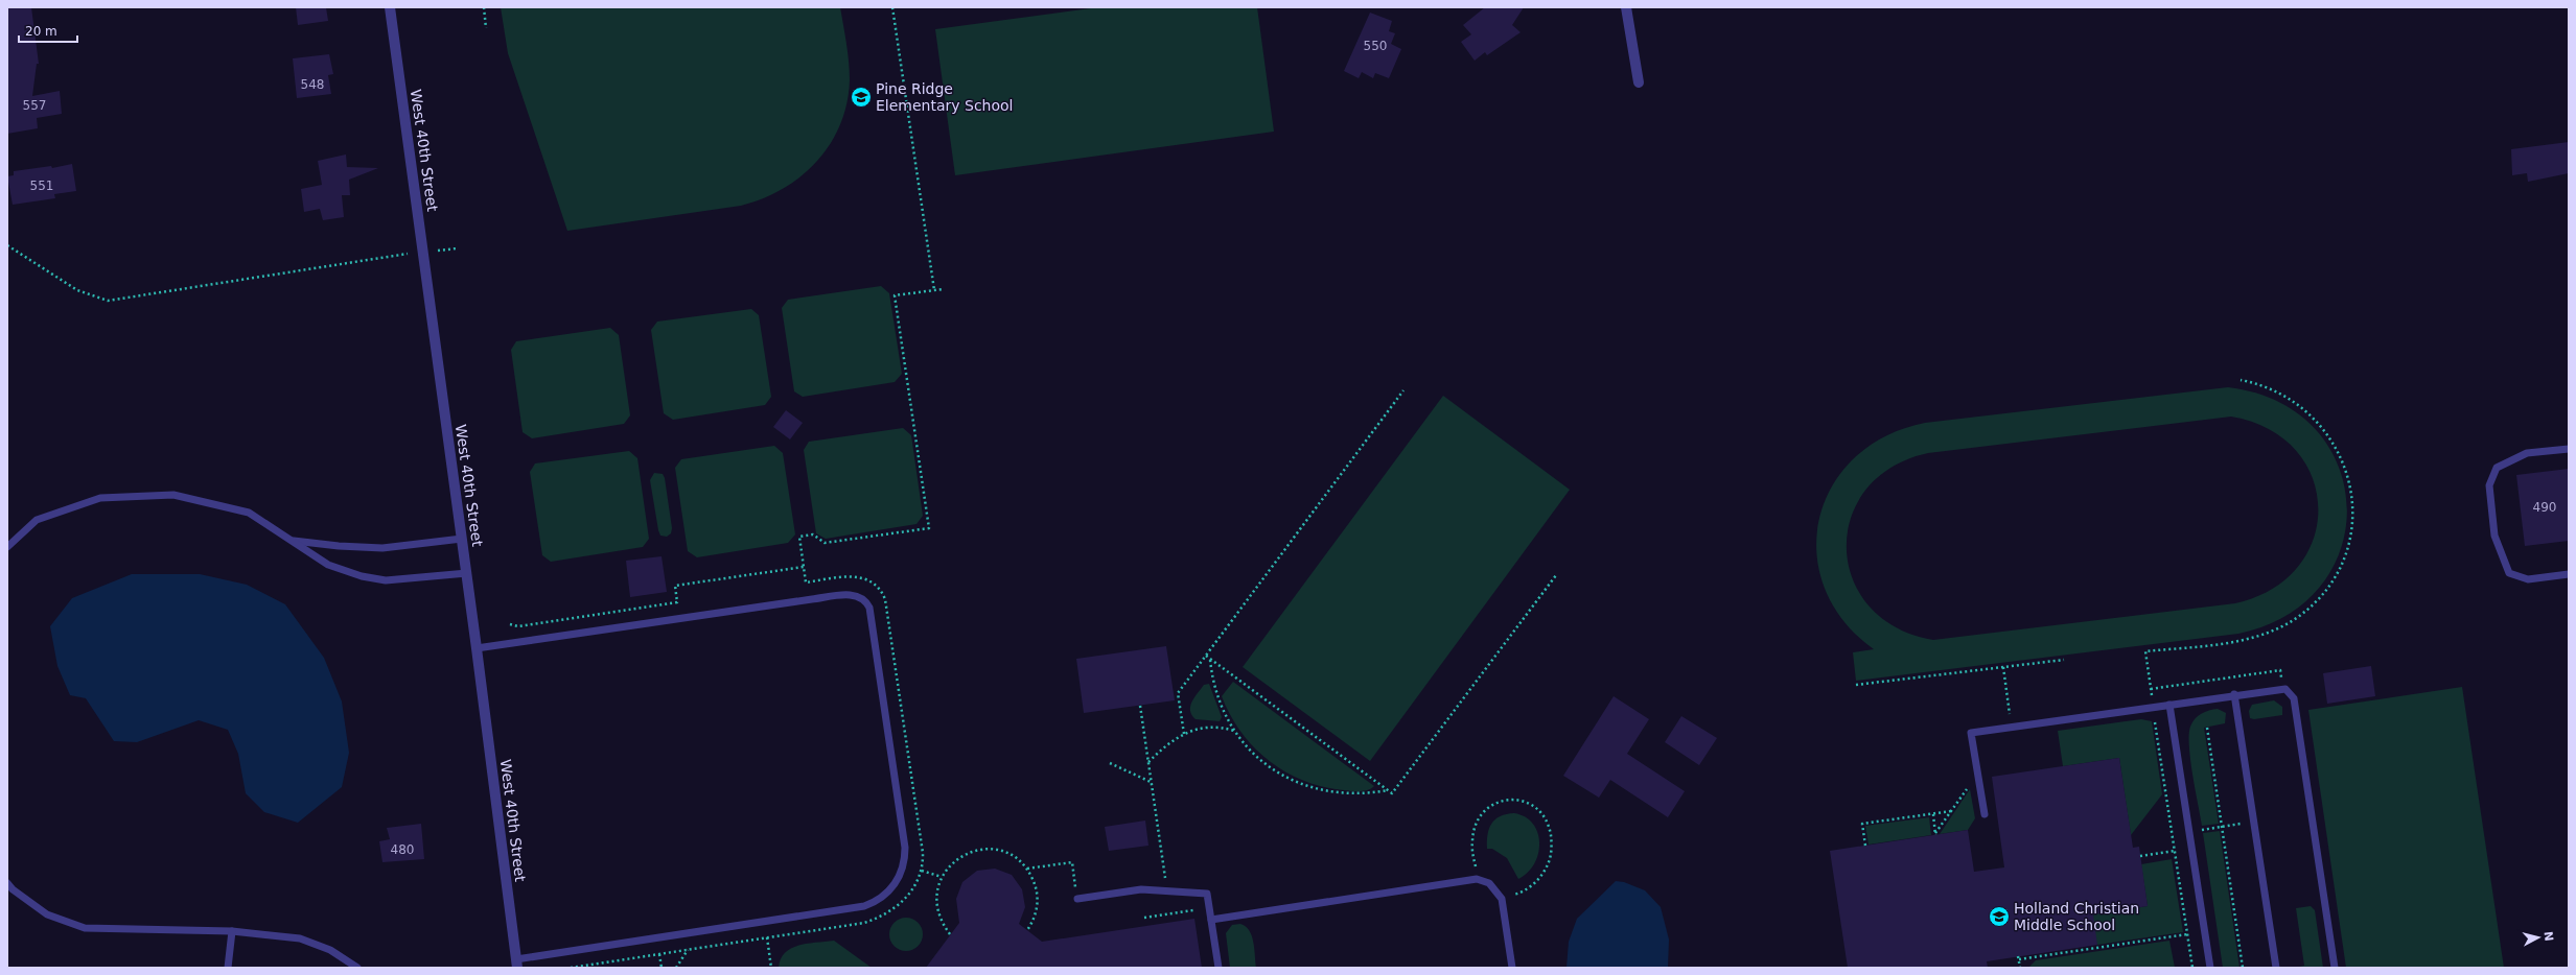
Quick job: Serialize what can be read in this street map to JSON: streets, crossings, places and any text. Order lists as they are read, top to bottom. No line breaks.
{"streets":{"street":["West 40th Street"]},"places":{"school or university":["Pine Ridge Elementary School","Holland Christian Middle School"]},"house_numbers":["550","548","557","551","490","480"],"scale_bar":"20 m","north":"right"}
